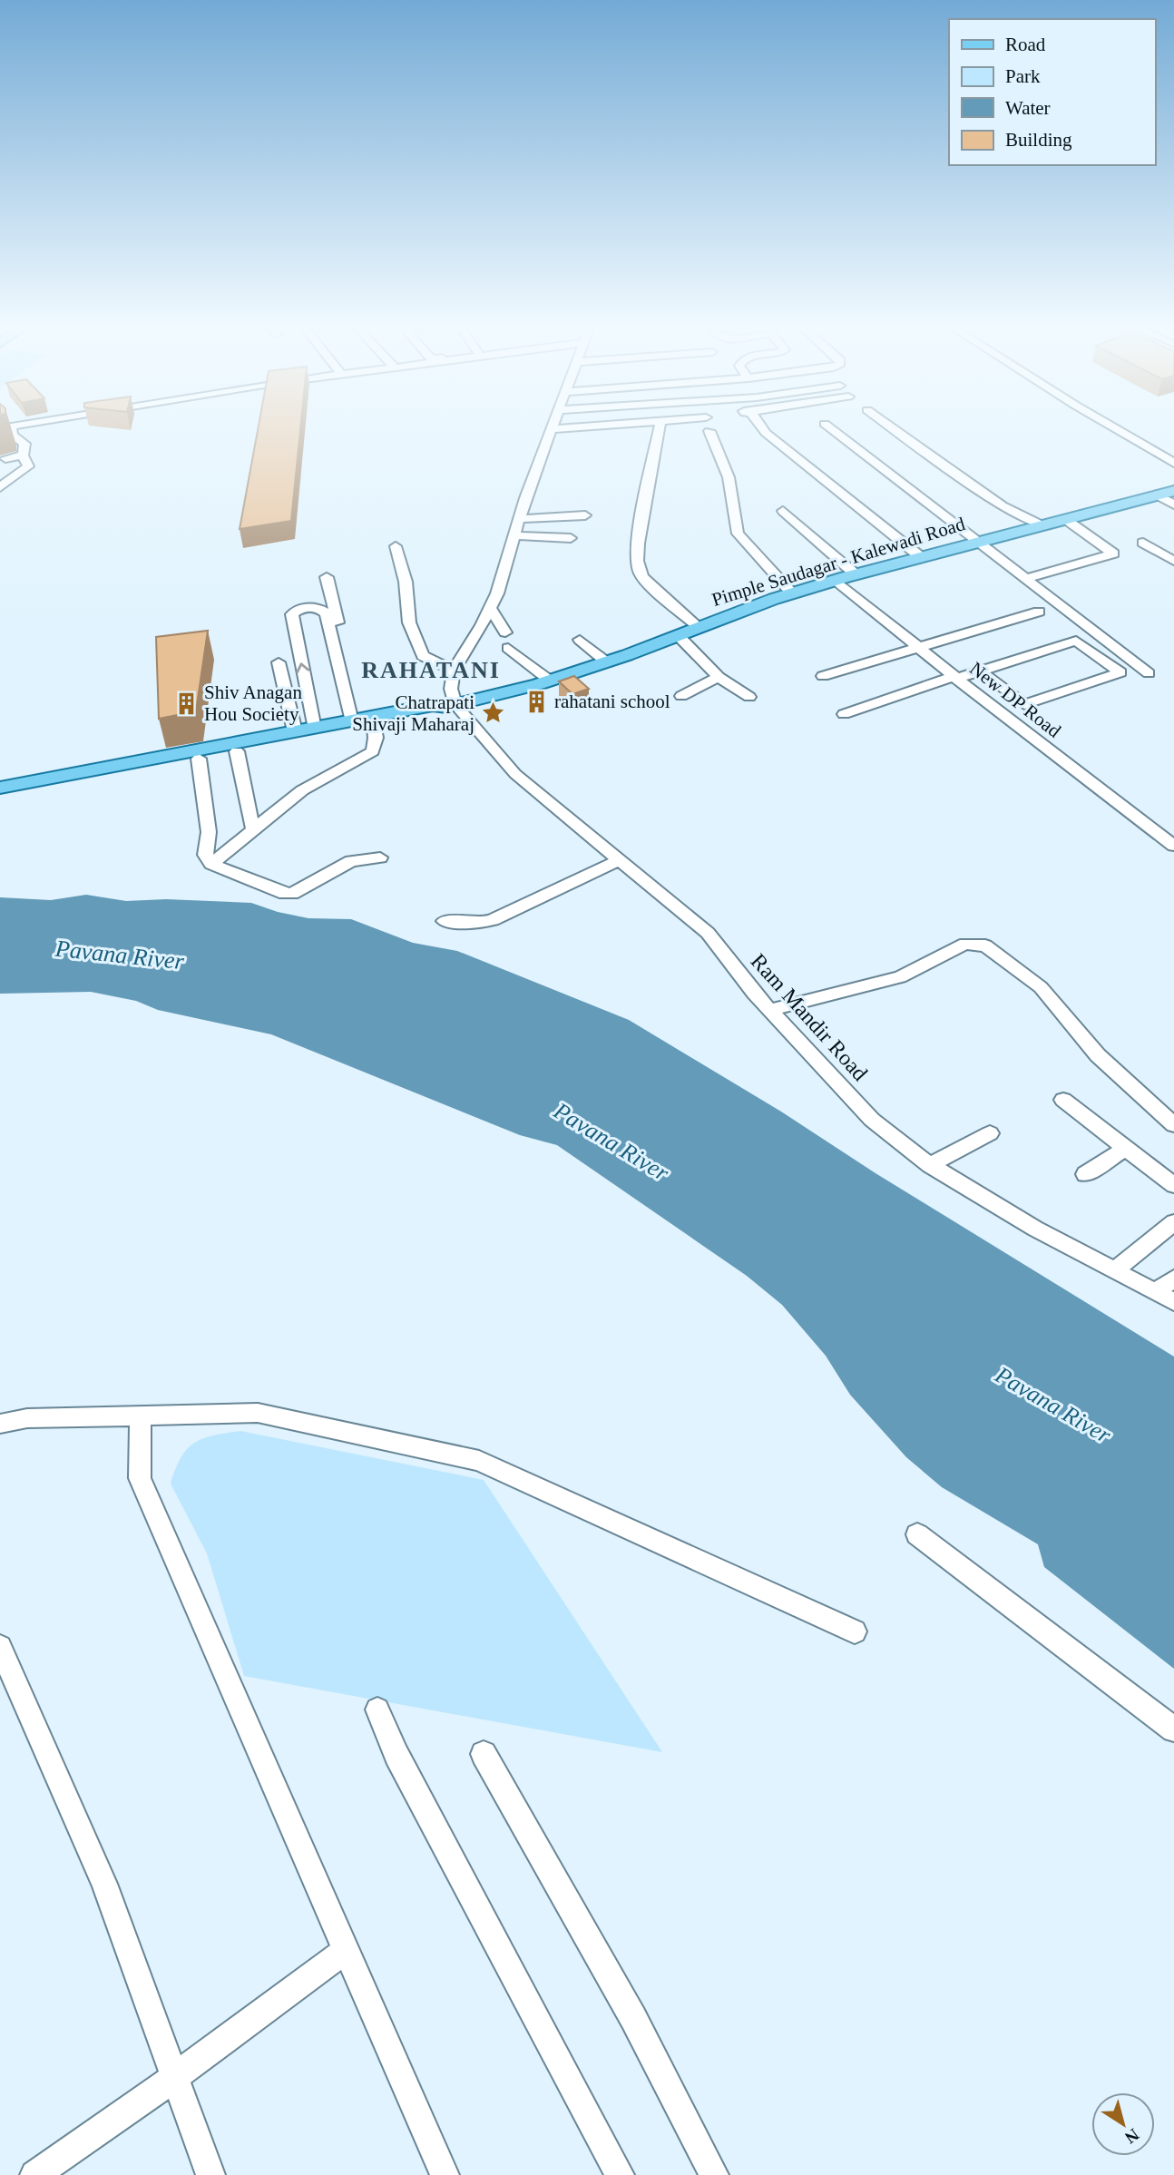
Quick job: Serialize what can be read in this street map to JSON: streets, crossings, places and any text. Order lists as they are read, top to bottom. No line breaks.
{"streets":{"main road":["Pimple Saudagar - Kalewadi Road"],"street":["New DP Road","Ram Mandir Road"]},"crossings":[["Pimple Saudagar - Kalewadi Road","New DP Road"],["Pimple Saudagar - Kalewadi Road","Ram Mandir Road"]],"districts":["RAHATANI"],"water":["Pavana River"],"places":{"building":["rahatani school","Shiv Anagan Hou Society"],"place":["Chatrapati Shivaji Maharaj"]},"legend":["Road","Park","Water","Building"],"north":"bottom right"}
